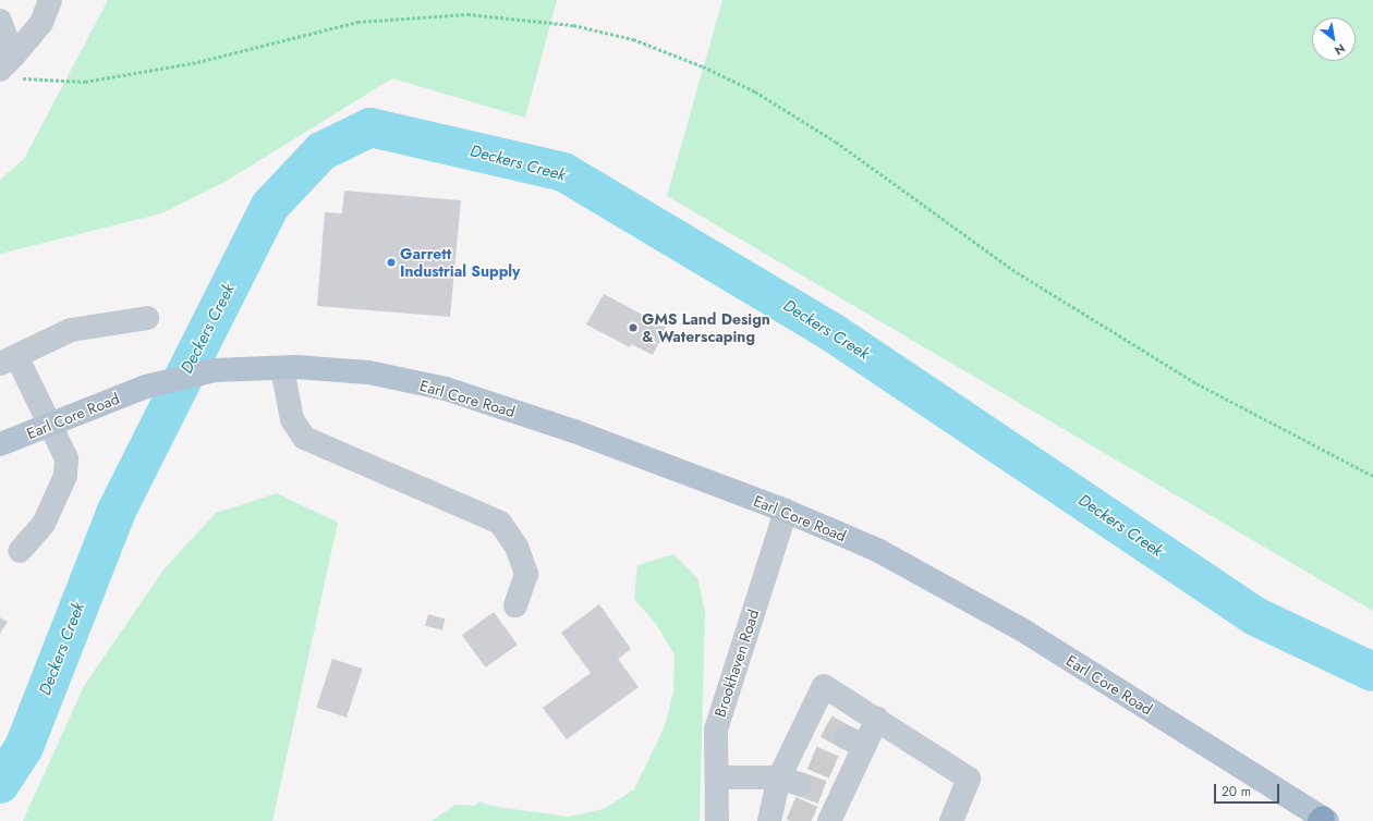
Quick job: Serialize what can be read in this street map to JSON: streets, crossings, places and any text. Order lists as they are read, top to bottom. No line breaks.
{"streets":{"main road":["Earl Core Road"],"street":["Brookhaven Road"]},"crossings":[["Earl Core Road","Brookhaven Road"]],"water":["Deckers Creek"],"places":["Garrett Industrial Supply","GMS Land Design & Waterscaping"],"scale_bar":"20 m","north":"bottom right"}
